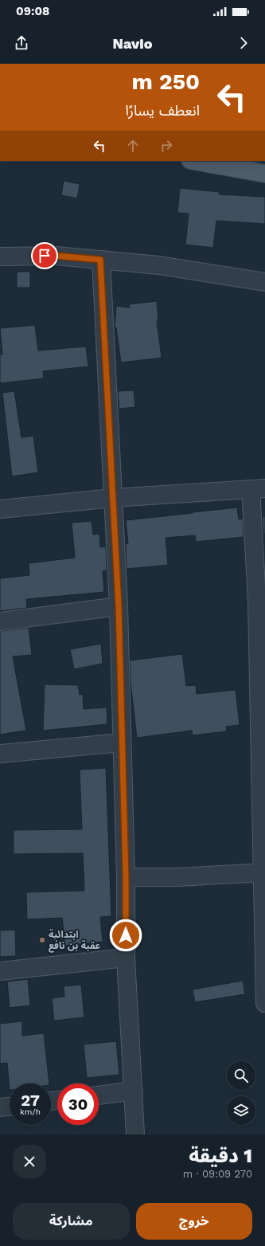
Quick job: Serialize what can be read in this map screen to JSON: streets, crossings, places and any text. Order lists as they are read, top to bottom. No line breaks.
{"places":["ابتدائية عقبة بن نافع"],"page":{"status":"09:08","header":"Navio","turn":["250 m","انعطف يسارًا"],"speed":"27 km/h","limit":"30","heading":["1 دقيقة","270 m · 09:09"],"buttons":["خروج","مشاركة"]}}
